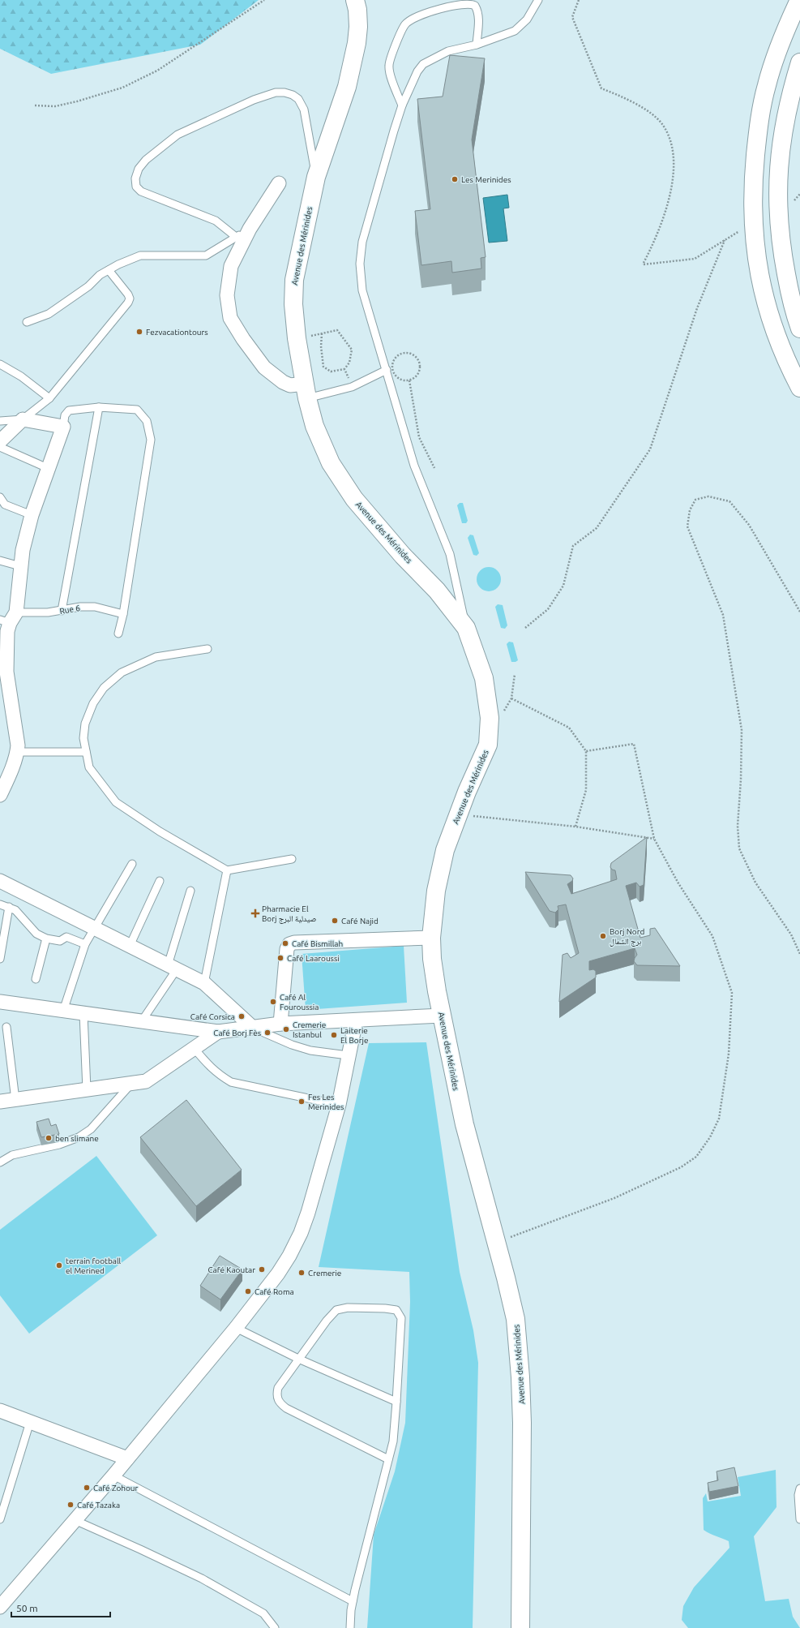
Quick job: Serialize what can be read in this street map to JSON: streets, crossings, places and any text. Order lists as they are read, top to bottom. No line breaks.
{"streets":{"main road":["Avenue des Mérinides"],"lane":["Rue 6"]},"places":{"other":["Les Merinides","Fezvacationtours","Café Najid","Borj Nord برج الشمال","Café Bismillah","Café Laaroussi","Café Al Fouroussia","Café Corsica","Cremerie Istanbul","Café Borj Fès","Laiterie El Borje","Fes Les Merinides","ben slimane","terrain football el Merined","Café Kaoutar","Cremerie","Café Roma","Café Zohour","Café Tazaka"],"health":["Pharmacie El Borj صيدلية البرج"]},"scale_bar":"50 m"}
